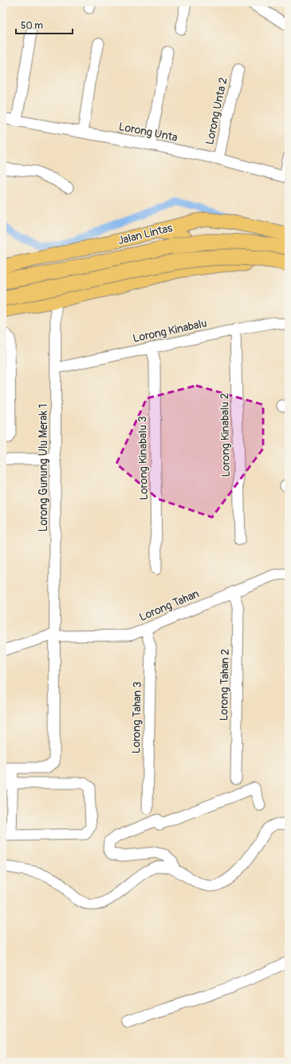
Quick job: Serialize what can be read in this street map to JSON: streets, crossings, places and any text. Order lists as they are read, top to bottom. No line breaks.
{"streets":{"highway":["Jalan Lintas"],"street":["Lorong Unta 2","Lorong Unta","Lorong Kinabalu","Lorong Kinabalu 2","Lorong Kinabalu 3","Lorong Gunung Ulu Merak 1","Lorong Tahan","Lorong Tahan 2","Lorong Tahan 3"]},"crossings":[["Lorong Unta 2","Lorong Unta"],["Lorong Kinabalu","Lorong Kinabalu 2"],["Lorong Kinabalu","Lorong Kinabalu 3"],["Lorong Kinabalu","Lorong Gunung Ulu Merak 1"],["Lorong Gunung Ulu Merak 1","Lorong Tahan"],["Lorong Tahan","Lorong Tahan 2"],["Lorong Tahan","Lorong Tahan 3"]],"scale_bar":"50 m"}
